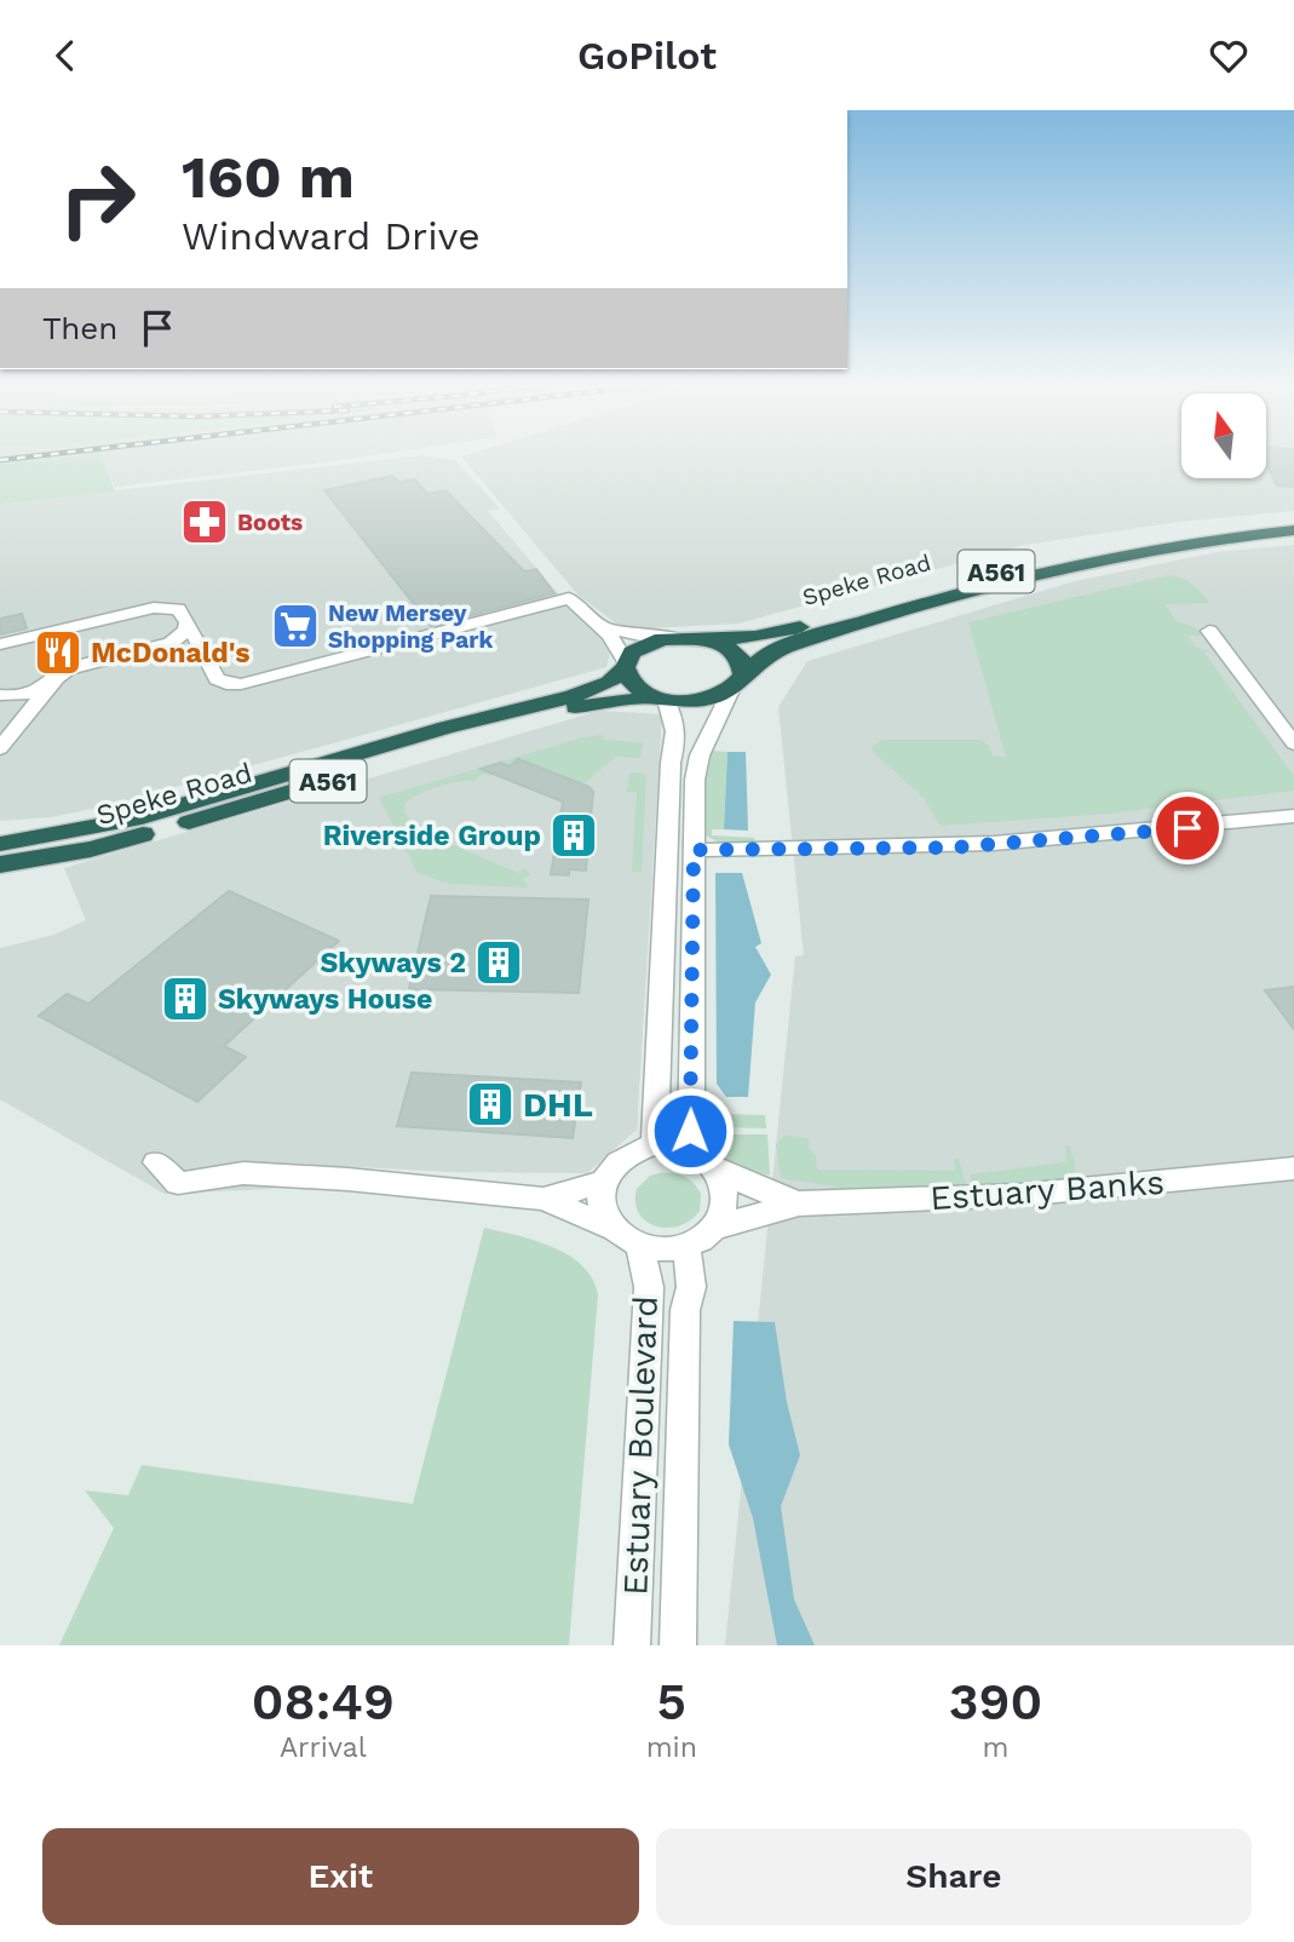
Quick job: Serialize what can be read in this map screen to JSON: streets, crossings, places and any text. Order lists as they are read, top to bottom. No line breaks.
{"streets":{"highway":["A561","Speke Road"],"street":["Estuary Banks","Estuary Boulevard"]},"crossings":[["A561","Speke Road"],["Estuary Banks","Estuary Boulevard"]],"places":{"pharmacy":["Boots"],"supermarket":["New Mersey Shopping Park"],"restaurant":["McDonald's"],"building":["Riverside Group","Skyways 2","Skyways House","DHL"]},"north":"top","page":{"header":"GoPilot","turn":["160 m","Windward Drive"],"then":"Then","eta":["08:49","Arrival","5","min","390","m"],"buttons":["Exit","Share"]}}
